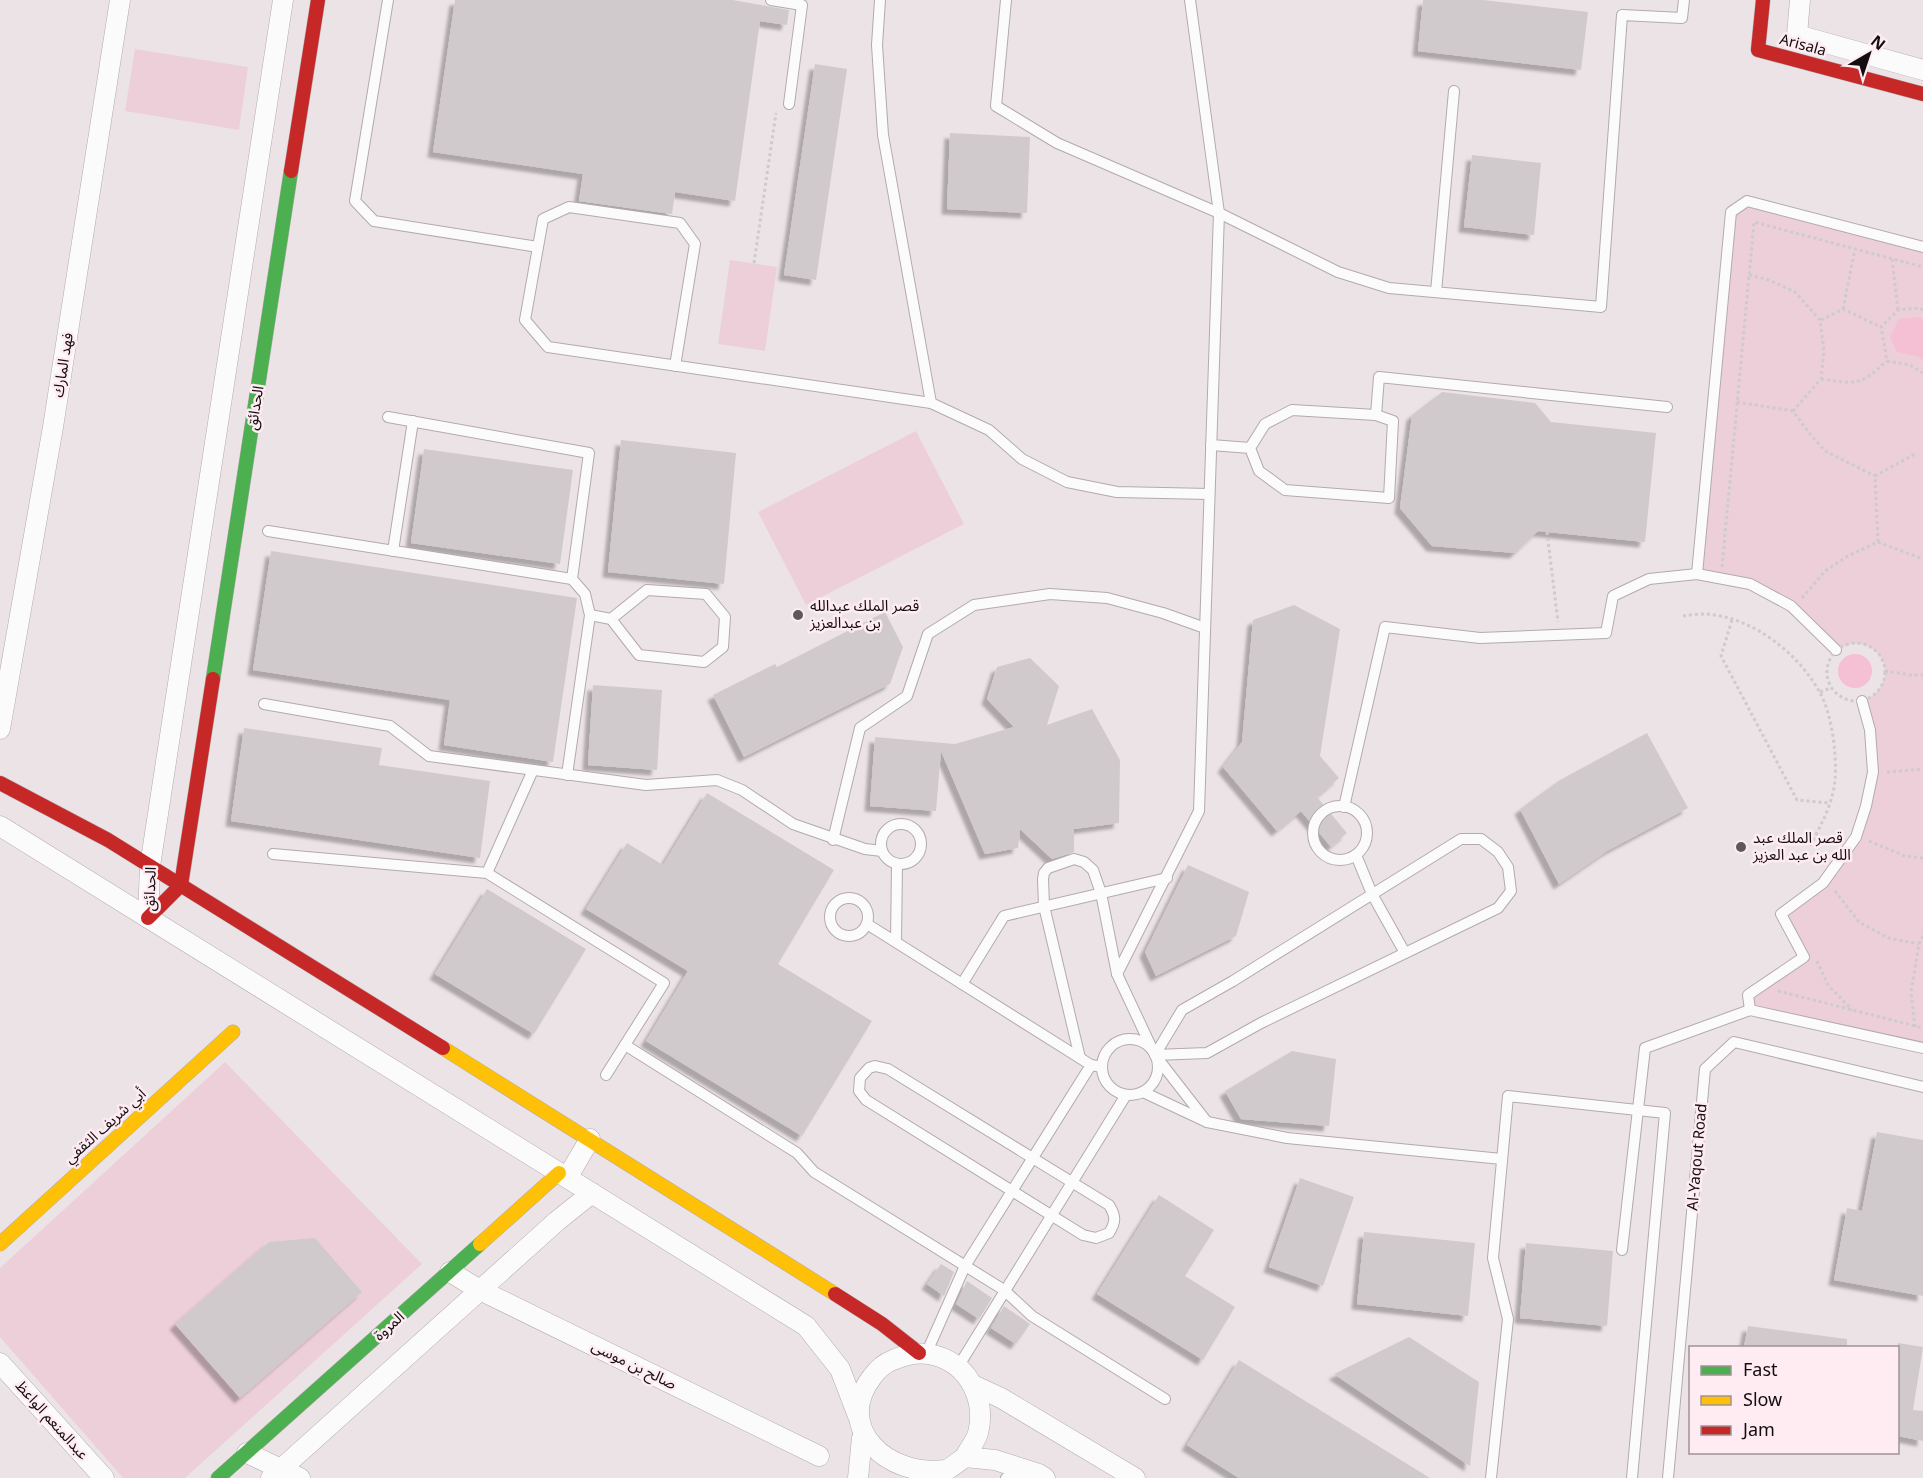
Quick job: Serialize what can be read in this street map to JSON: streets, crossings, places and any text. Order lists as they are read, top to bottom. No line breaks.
{"streets":{"street":["Arisala","فهد المارك","الحدائق","أبي شريف الثقفي","المروة","صالح بن موسى","عبدالمنعم الواعظ"],"lane":["Al-Yaqout Road"]},"crossings":[["المروة","صالح بن موسى"]],"places":["قصر الملك عبدالله بن عبدالعزيز","قصر الملك عبد الله بن عبد العزيز"],"legend":["Fast","Slow","Jam"],"north":"top right"}
